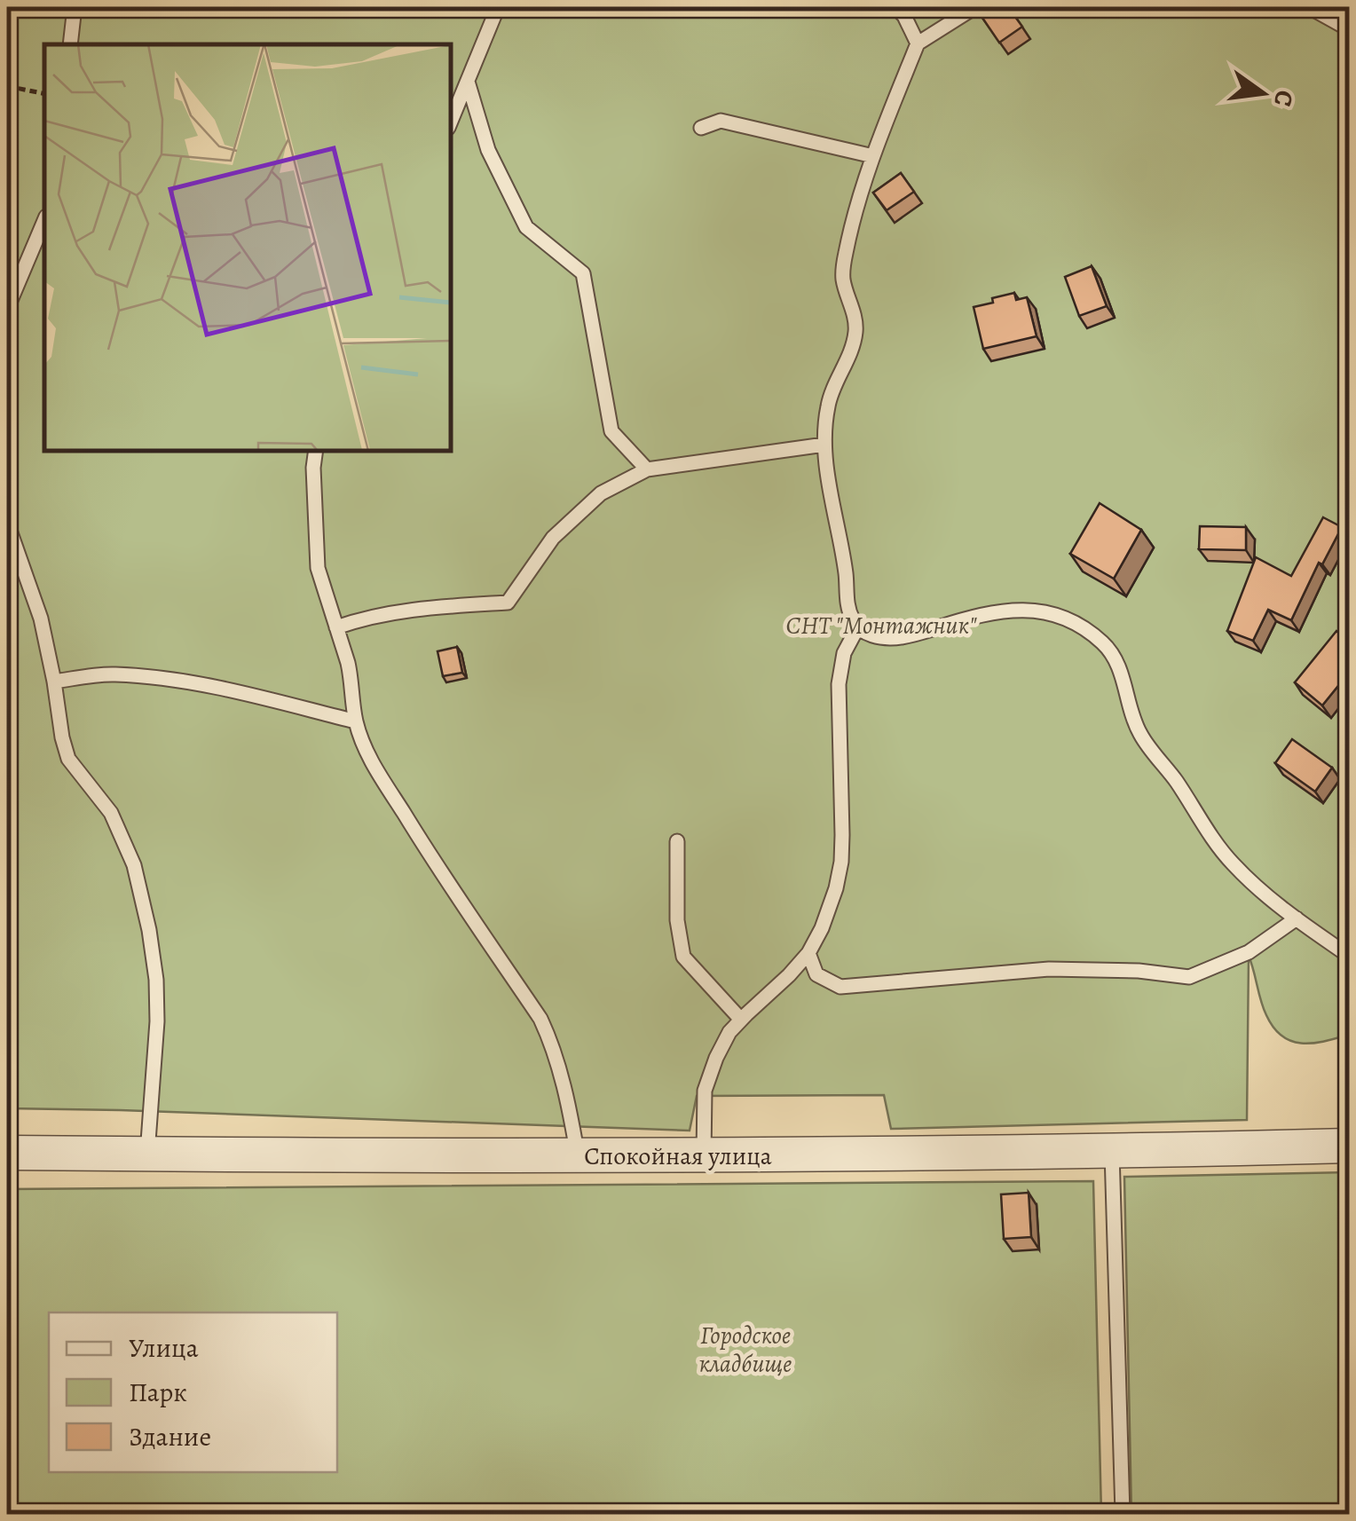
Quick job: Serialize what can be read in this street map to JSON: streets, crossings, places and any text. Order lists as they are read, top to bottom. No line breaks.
{"streets":{"street":["Спокойная улица"]},"parks":["СНТ \"Монтажник\"","Городское кладбище"],"legend":["Улица","Парк","Здание"],"north":"right"}
